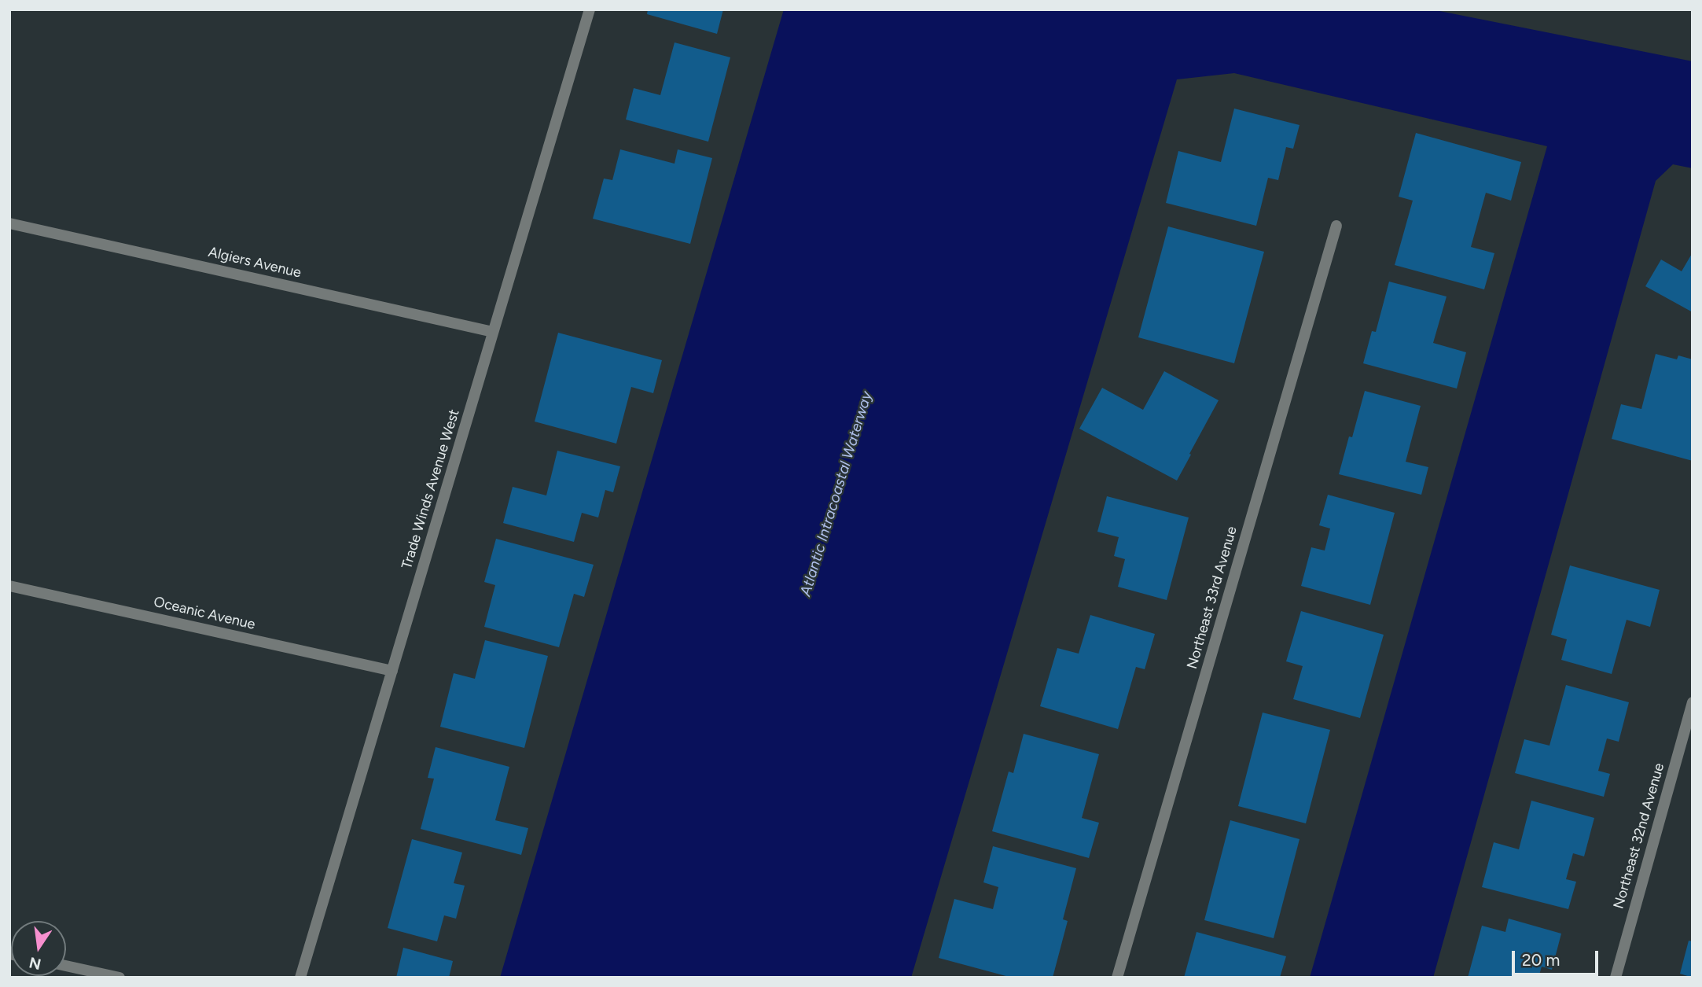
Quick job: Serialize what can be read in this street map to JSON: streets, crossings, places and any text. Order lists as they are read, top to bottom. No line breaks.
{"streets":{"street":["Algiers Avenue","Trade Winds Avenue West","Northeast 33rd Avenue","Oceanic Avenue","Northeast 32nd Avenue"]},"crossings":[["Algiers Avenue","Trade Winds Avenue West"],["Trade Winds Avenue West","Oceanic Avenue"]],"water":["Atlantic Intracoastal Waterway"],"scale_bar":"20 m","north":"bottom"}
